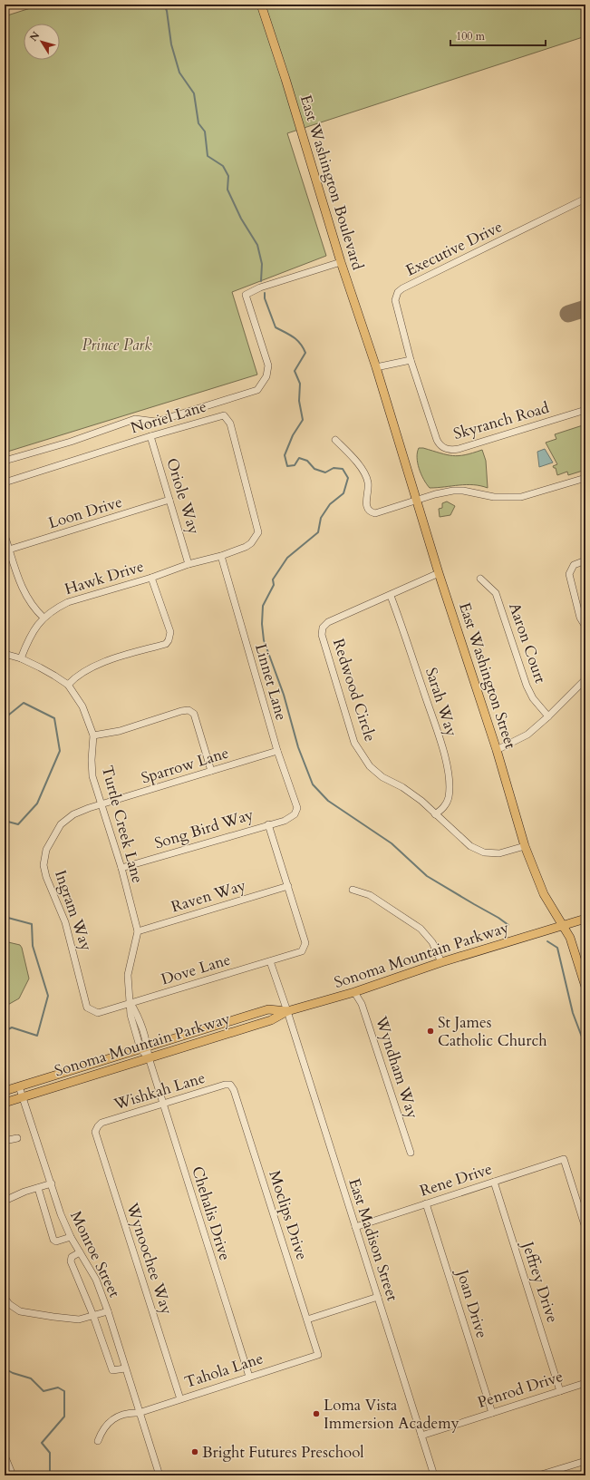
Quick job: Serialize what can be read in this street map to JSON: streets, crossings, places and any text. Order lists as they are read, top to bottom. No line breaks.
{"streets":{"main road":["East Washington Boulevard","East Washington Street","Sonoma Mountain Parkway"],"street":["Executive Drive","Noriel Lane","Skyranch Road","Oriole Way","Loon Drive","Hawk Drive","Aaron Court","Linnet Lane","Redwood Circle","Sarah Way","Sparrow Lane","Turtle Creek Lane","Song Bird Way","Raven Way","Ingram Way","Dove Lane","Wyndham Way","Wishkah Lane","Rene Drive","Chehalis Drive","Moclips Drive","East Madison Street","Monroe Street","Wynoochee Way","Jeffrey Drive","Joan Drive","Tahola Lane","Penrod Drive"]},"crossings":[["East Washington Boulevard","East Washington Street"],["Executive Drive","Skyranch Road"],["Noriel Lane","Oriole Way"],["Noriel Lane","Hawk Drive"],["Oriole Way","Loon Drive"],["Oriole Way","Hawk Drive"],["Hawk Drive","Linnet Lane"],["Hawk Drive","Turtle Creek Lane"],["East Washington Street","Redwood Circle"],["East Washington Street","Sonoma Mountain Parkway"],["Linnet Lane","Sparrow Lane"],["Linnet Lane","Song Bird Way"],["Redwood Circle","Sarah Way"],["Sparrow Lane","Turtle Creek Lane"],["Sparrow Lane","Ingram Way"],["Turtle Creek Lane","Song Bird Way"],["Turtle Creek Lane","Raven Way"],["Turtle Creek Lane","Ingram Way"],["Turtle Creek Lane","Sonoma Mountain Parkway"],["Turtle Creek Lane","Dove Lane"],["Turtle Creek Lane","Chehalis Drive"],["Ingram Way","Dove Lane"],["Sonoma Mountain Parkway","Wyndham Way"],["Sonoma Mountain Parkway","Chehalis Drive"],["Sonoma Mountain Parkway","East Madison Street"],["Sonoma Mountain Parkway","Monroe Street"],["Wishkah Lane","Chehalis Drive"],["Wishkah Lane","Moclips Drive"],["Wishkah Lane","Wynoochee Way"],["Rene Drive","East Madison Street"],["Rene Drive","Jeffrey Drive"],["Rene Drive","Joan Drive"],["Chehalis Drive","Tahola Lane"],["Moclips Drive","Tahola Lane"],["East Madison Street","Penrod Drive"],["Monroe Street","Tahola Lane"],["Wynoochee Way","Tahola Lane"],["Jeffrey Drive","Penrod Drive"],["Joan Drive","Penrod Drive"]],"parks":["Prince Park"],"places":["St James Catholic Church","Loma Vista Immersion Academy","Bright Futures Preschool"],"scale_bar":"100 m","north":"top left"}
